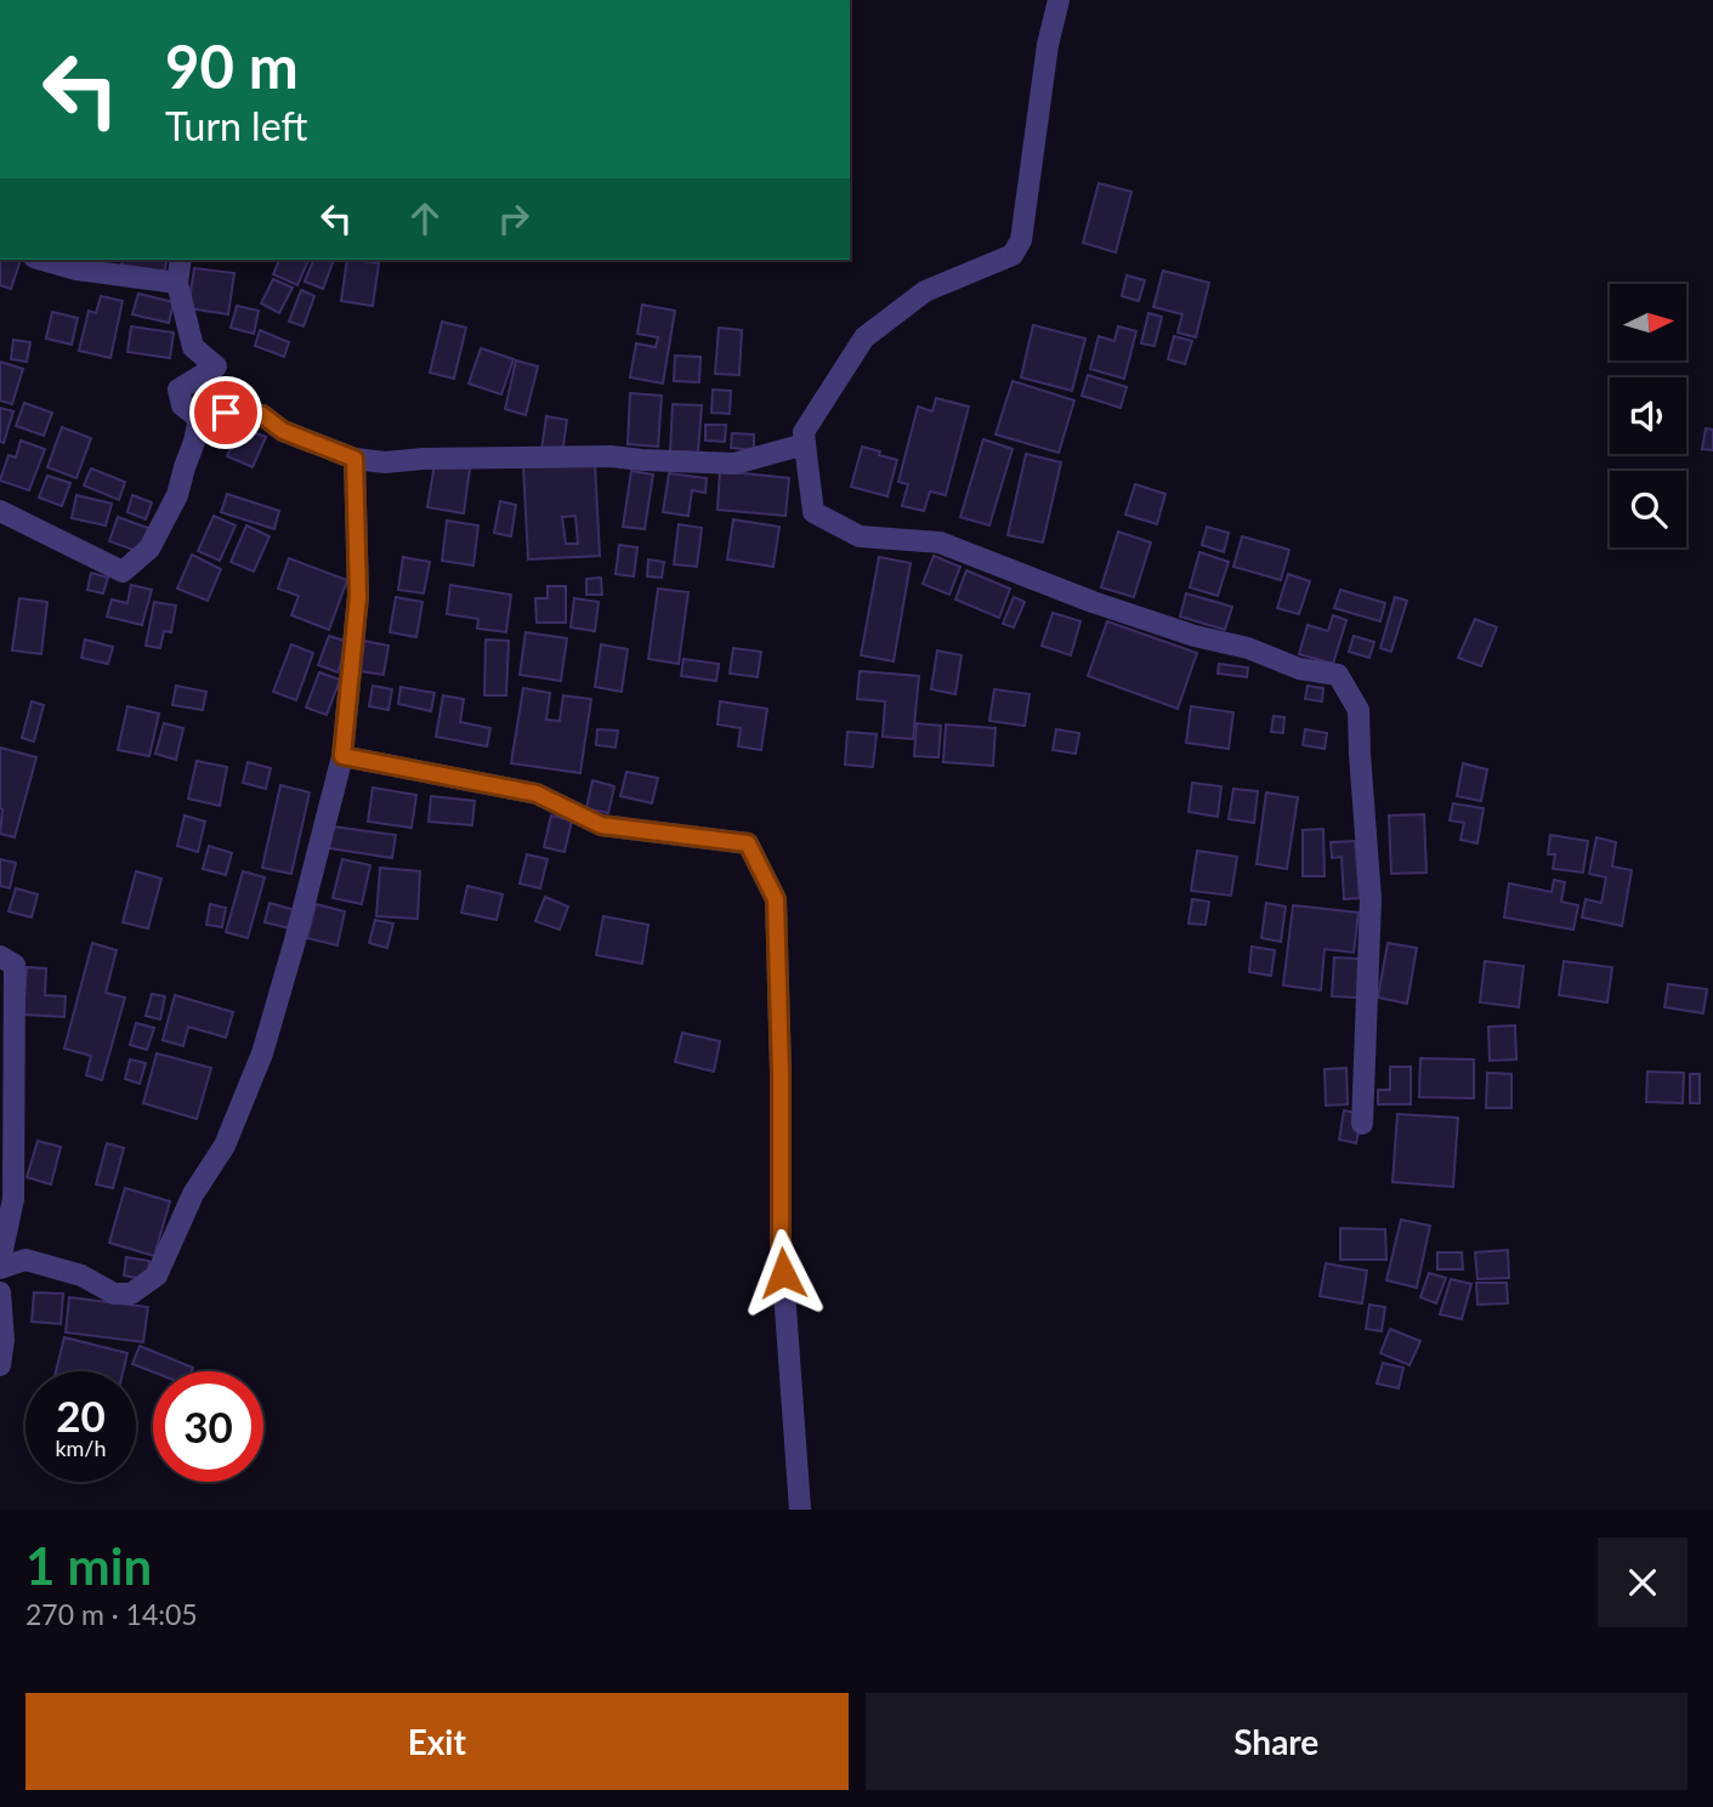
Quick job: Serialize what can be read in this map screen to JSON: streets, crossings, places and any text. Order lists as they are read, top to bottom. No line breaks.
{"north":"right","page":{"turn":["90 m","Turn left"],"speed":"20 km/h","limit":"30","heading":["1 min","270 m · 14:05"],"buttons":["Exit","Share"]}}
